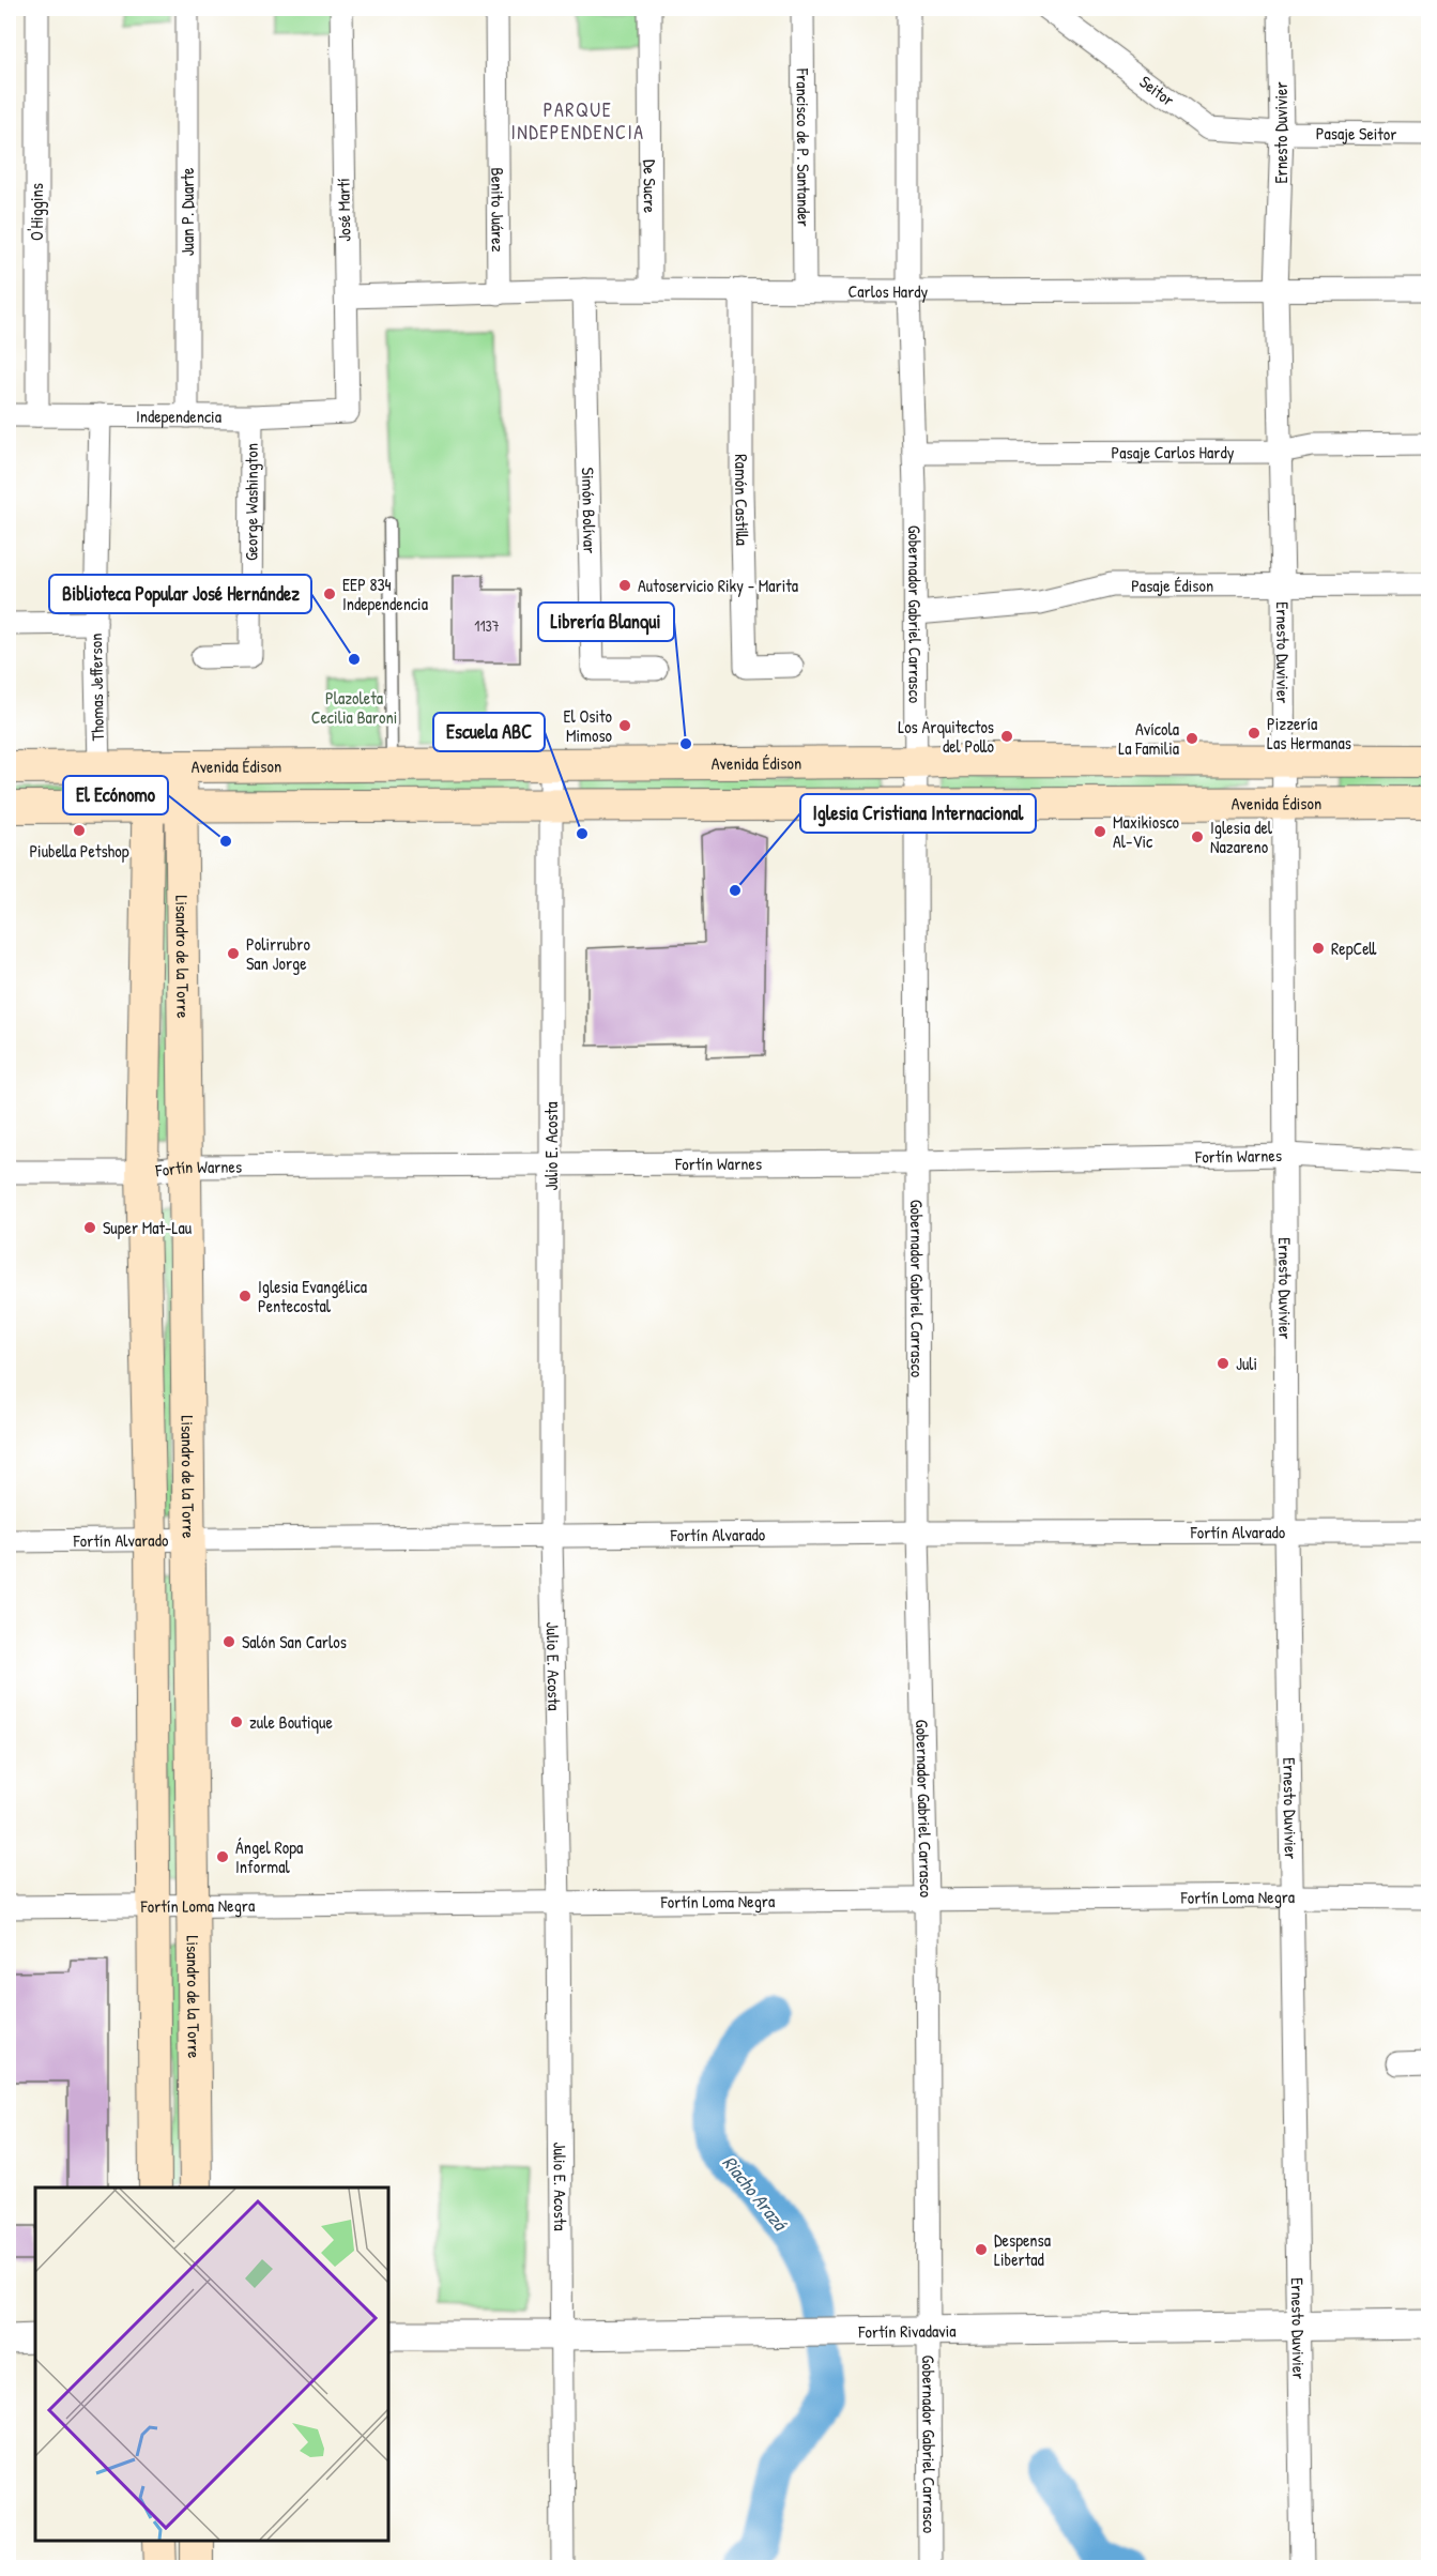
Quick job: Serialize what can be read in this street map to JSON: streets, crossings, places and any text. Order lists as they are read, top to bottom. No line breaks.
{"streets":{"main road":["Avenida Édison","Lisandro de la Torre"],"street":["Seitor","Ernesto Duvivier","Pasaje Seitor","Francisco de P. Santander","De Sucre","Benito Juárez","José Martí","O'Higgins","Juan P. Duarte","Carlos Hardy","Independencia","Pasaje Carlos Hardy","Ramón Castilla","George Washington","Simón Bolívar","Pasaje Édison","Gobernador Gabriel Carrasco","Thomas Jefferson","Julio E. Acosta","Fortín Warnes","Fortín Alvarado","Fortín Loma Negra","Fortín Rivadavia"]},"crossings":[["Seitor","Ernesto Duvivier"],["Seitor","Pasaje Seitor"],["Ernesto Duvivier","Pasaje Seitor"],["Ernesto Duvivier","Carlos Hardy"],["Ernesto Duvivier","Pasaje Carlos Hardy"],["Ernesto Duvivier","Pasaje Édison"],["Ernesto Duvivier","Avenida Édison"],["Ernesto Duvivier","Fortín Warnes"],["Ernesto Duvivier","Fortín Alvarado"],["Ernesto Duvivier","Fortín Loma Negra"],["Ernesto Duvivier","Fortín Rivadavia"],["Francisco de P. Santander","Carlos Hardy"],["De Sucre","Carlos Hardy"],["Benito Juárez","Carlos Hardy"],["José Martí","Carlos Hardy"],["José Martí","Independencia"],["O'Higgins","Independencia"],["Juan P. Duarte","Independencia"],["Carlos Hardy","Ramón Castilla"],["Carlos Hardy","Simón Bolívar"],["Carlos Hardy","Gobernador Gabriel Carrasco"],["Independencia","George Washington"],["Independencia","Thomas Jefferson"],["Pasaje Carlos Hardy","Gobernador Gabriel Carrasco"],["Pasaje Édison","Gobernador Gabriel Carrasco"],["Gobernador Gabriel Carrasco","Avenida Édison"],["Gobernador Gabriel Carrasco","Fortín Warnes"],["Gobernador Gabriel Carrasco","Fortín Alvarado"],["Gobernador Gabriel Carrasco","Fortín Loma Negra"],["Gobernador Gabriel Carrasco","Fortín Rivadavia"],["Thomas Jefferson","Avenida Édison"],["Avenida Édison","Lisandro de la Torre"],["Avenida Édison","Julio E. Acosta"],["Lisandro de la Torre","Fortín Warnes"],["Lisandro de la Torre","Fortín Alvarado"],["Lisandro de la Torre","Fortín Loma Negra"],["Julio E. Acosta","Fortín Warnes"],["Julio E. Acosta","Fortín Alvarado"],["Julio E. Acosta","Fortín Loma Negra"],["Julio E. Acosta","Fortín Rivadavia"]],"districts":["PARQUE INDEPENDENCIA"],"water":["Riacho Arazá"],"parks":["Plazoleta Cecilia Baroni"],"places":["Autoservicio Riky - Marita","EEP 834 Independencia","Biblioteca Popular José Hernández","El Osito Mimoso","Pizzería Las Hermanas","Los Arquitectos del Pollo","Avícola La Familia","Librería Blanqui","Piubella Petshop","Maxikiosco Al-Vic","Escuela ABC","Iglesia del Nazareno","El Ecónomo","Iglesia Cristiana Internacional","RepCell","Polirrubro San Jorge","Super Mat-Lau","Iglesia Evangélica Pentecostal","Juli","Salón San Carlos","zule Boutique","Ángel Ropa Informal","Despensa Libertad"],"house_numbers":["1137"]}
